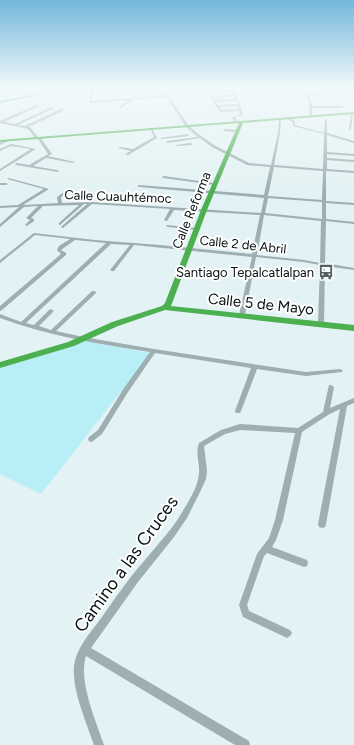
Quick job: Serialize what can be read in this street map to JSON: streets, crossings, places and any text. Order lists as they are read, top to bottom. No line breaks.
{"streets":{"street":["Calle Cuauhtémoc","Calle Reforma","Calle 2 de Abril","Calle 5 de Mayo","Camino a las Cruces"]},"crossings":[["Calle Cuauhtémoc","Calle Reforma"],["Calle Reforma","Calle 2 de Abril"],["Calle Reforma","Calle 5 de Mayo"]],"places":{"bus stop":["Santiago Tepalcatlalpan"]}}
